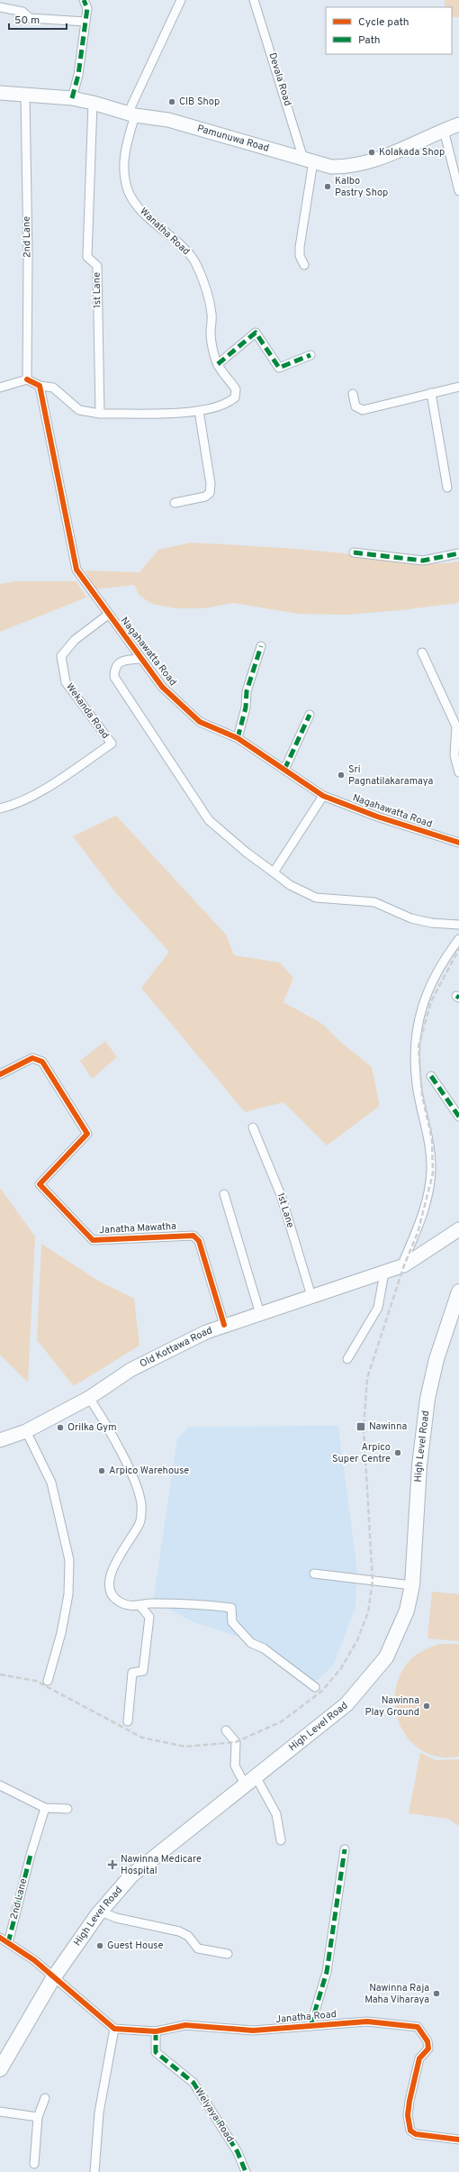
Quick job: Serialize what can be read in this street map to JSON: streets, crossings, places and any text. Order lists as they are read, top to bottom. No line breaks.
{"streets":{"highway":["High Level Road"],"main road":["Pamunuwa Road","Old Kottawa Road"],"street":["Devala Road","Wanatha Road","2nd Lane","1st Lane","Nagahawatta Road","Wekanda Road","Janatha Mawatha","Janatha Road","Welyaya Road"]},"crossings":[["Devala Road","Pamunuwa Road"],["Pamunuwa Road","Wanatha Road"],["Pamunuwa Road","2nd Lane"],["Pamunuwa Road","1st Lane"],["Wanatha Road","1st Lane"],["1st Lane","Old Kottawa Road"],["Nagahawatta Road","Wekanda Road"],["Janatha Mawatha","Old Kottawa Road"],["Janatha Road","Welyaya Road"]],"places":{"other":["CIB Shop","Kolakada Shop","Kalbo Pastry Shop","Sri Pagnatilakaramaya","Orilka Gym","Arpico Super Centre","Arpico Warehouse","Nawinna Play Ground","Guest House","Nawinna Raja Maha Viharaya"],"transit":["Nawinna"],"health":["Nawinna Medicare Hospital"]},"legend":["Cycle path","Path"],"scale_bar":"50 m"}
